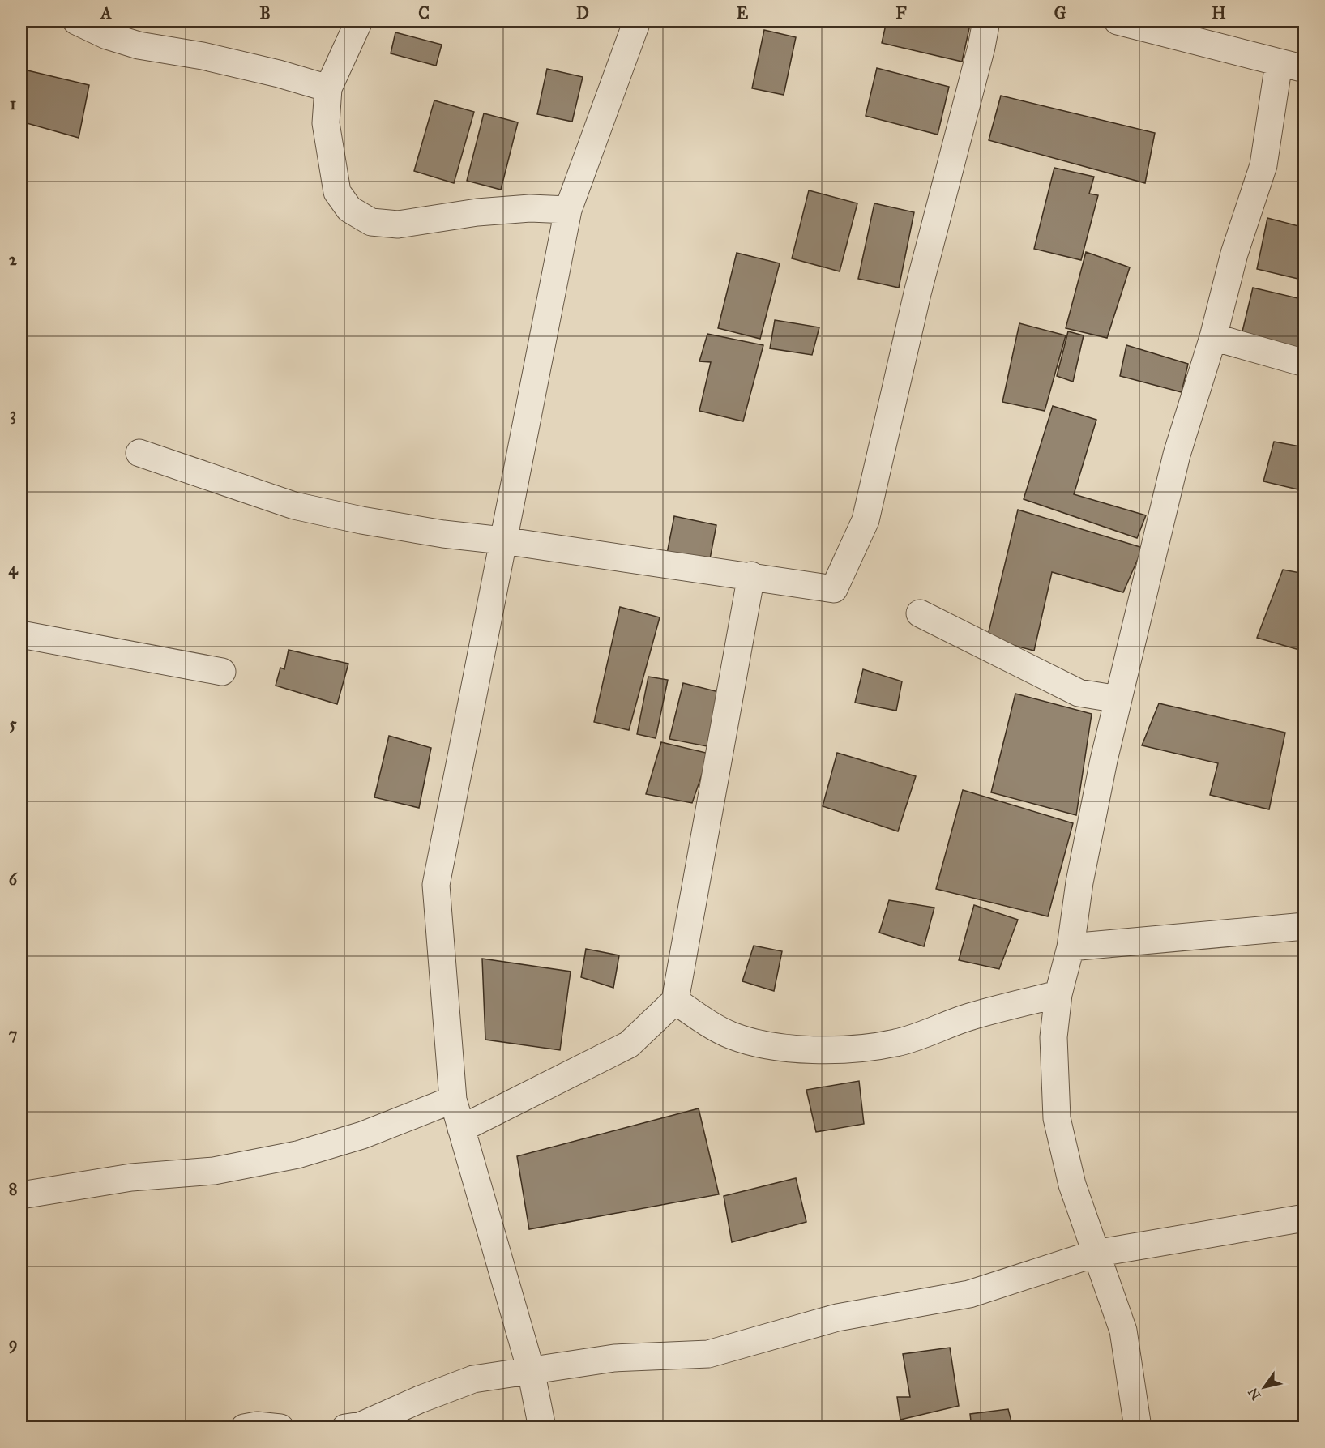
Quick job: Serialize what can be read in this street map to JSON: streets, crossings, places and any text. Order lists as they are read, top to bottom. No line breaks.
{"north":"bottom left","grid":{"columns":["A","B","C","D","E","F","G","H"],"rows":["1","2","3","4","5","6","7","8","9"]}}
